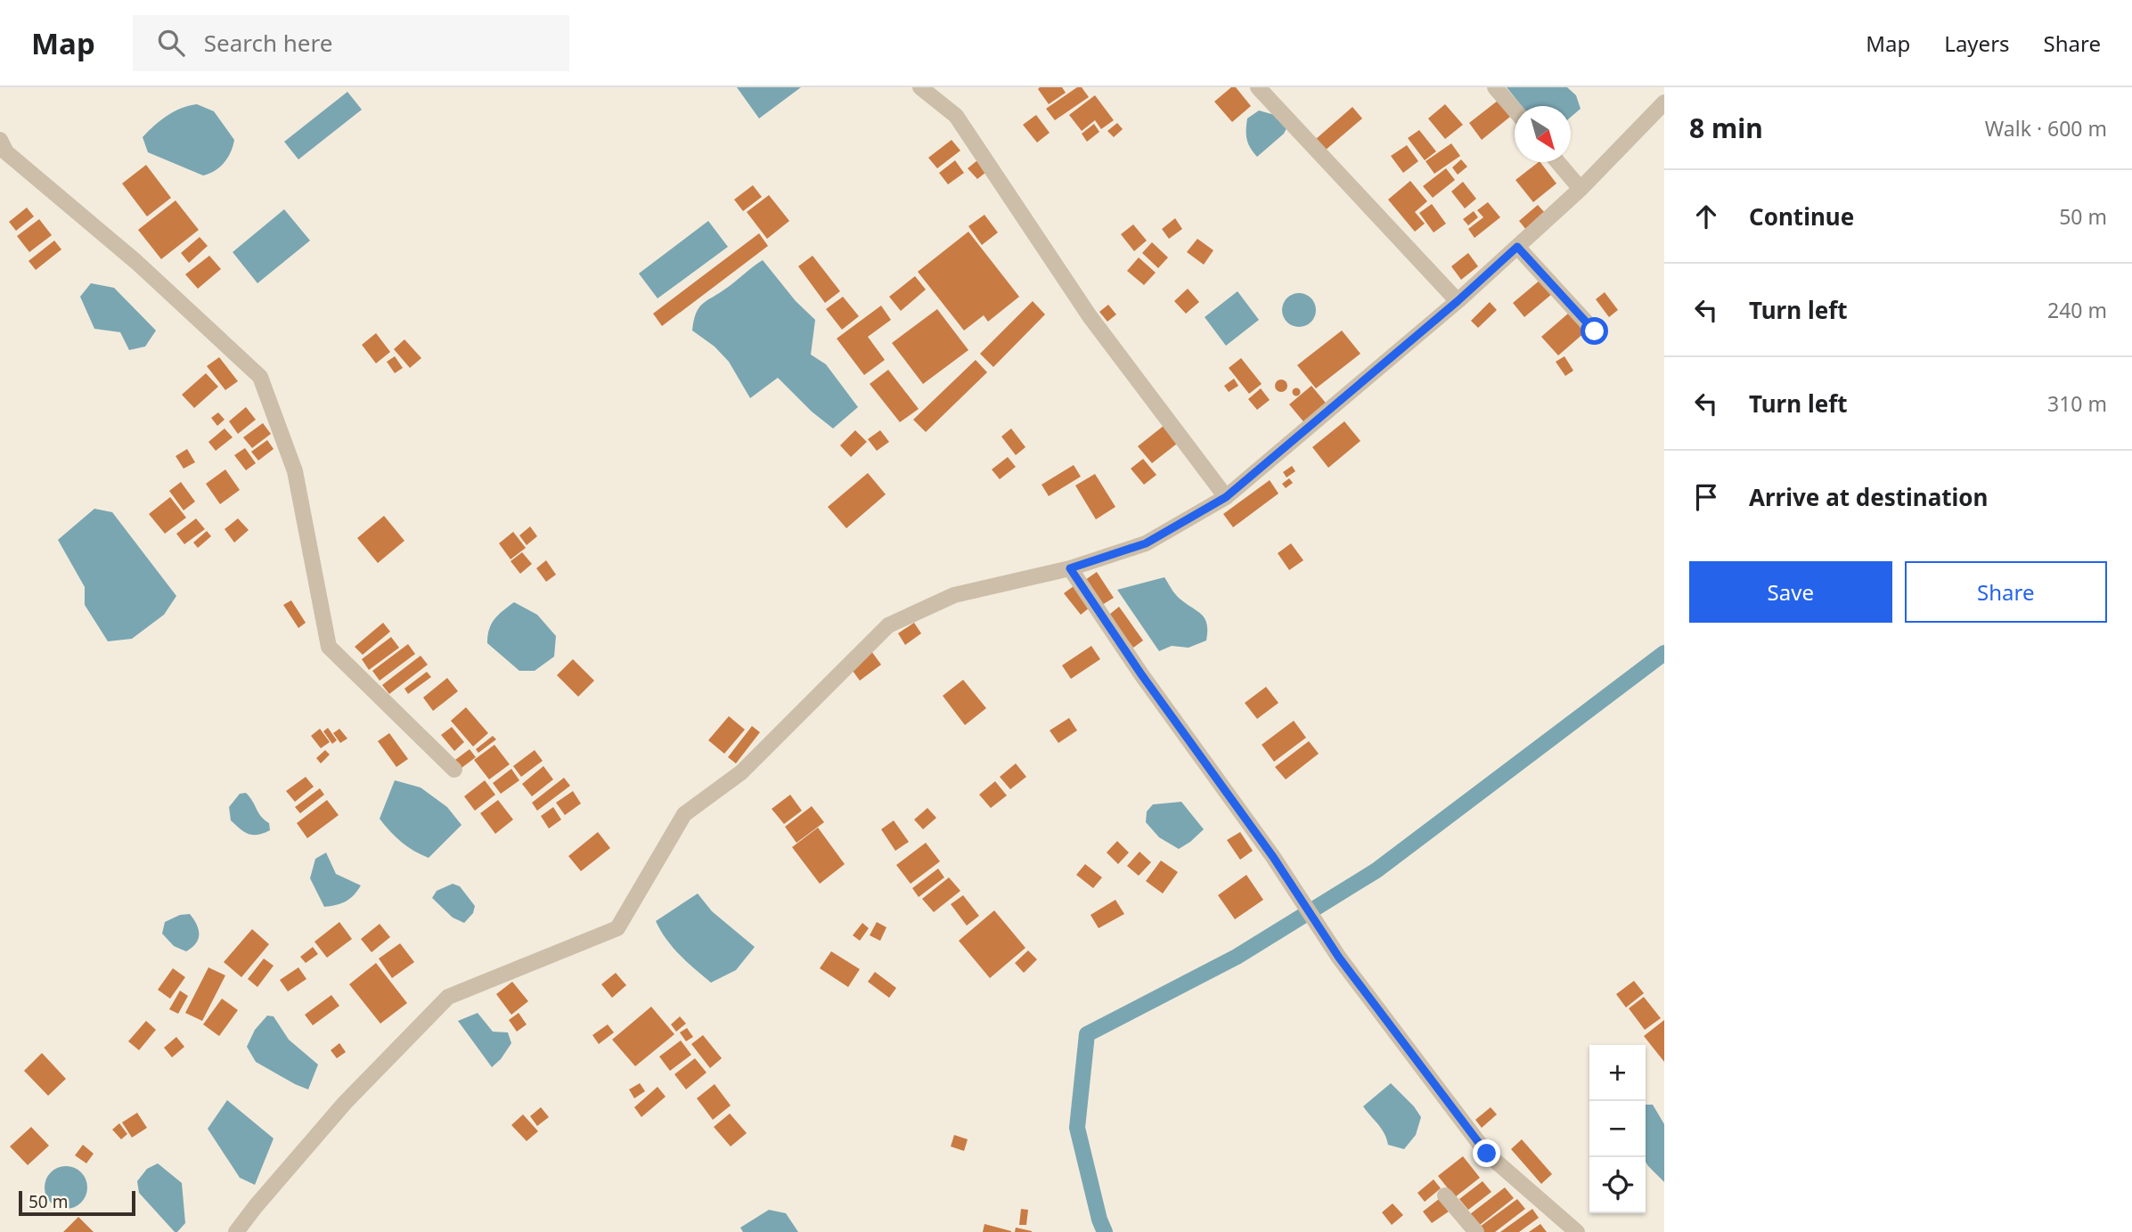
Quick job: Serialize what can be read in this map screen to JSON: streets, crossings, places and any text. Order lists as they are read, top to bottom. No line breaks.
{"scale_bar":"50 m","north":"bottom right","page":{"header":"Map","search":"Search here","nav":["Map","Layers","Share"],"heading":["8 min","Walk · 600 m"],"list":[["Continue","50 m"],["Turn left","240 m"],["Turn left","310 m"],"Arrive at destination"],"buttons":["Save","Share"],"map_buttons":["+","−"],"scale":"50 m"}}
